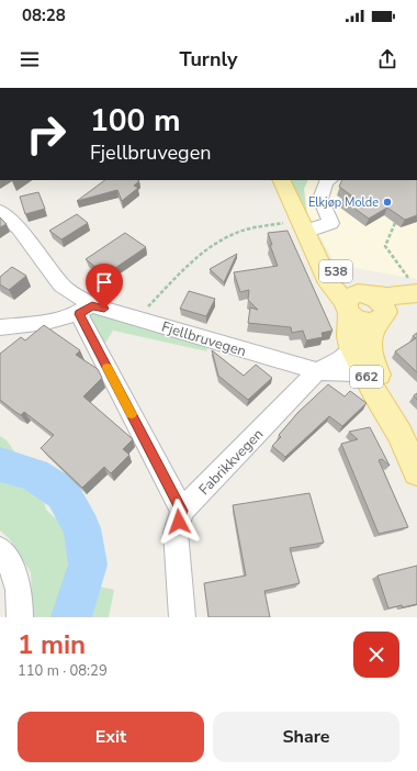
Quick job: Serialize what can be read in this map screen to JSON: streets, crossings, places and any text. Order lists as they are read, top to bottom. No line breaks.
{"streets":{"main road":["538","662"],"street":["Fjellbruvegen","Fabrikkvegen"]},"crossings":[["538","662"],["Fjellbruvegen","Fabrikkvegen"],["662","Fabrikkvegen"]],"places":["Elkjøp Molde"],"page":{"status":"08:28","header":"Turnly","turn":["100 m","Fjellbruvegen"],"heading":["1 min","110 m · 08:29"],"buttons":["Exit","Share"]}}
